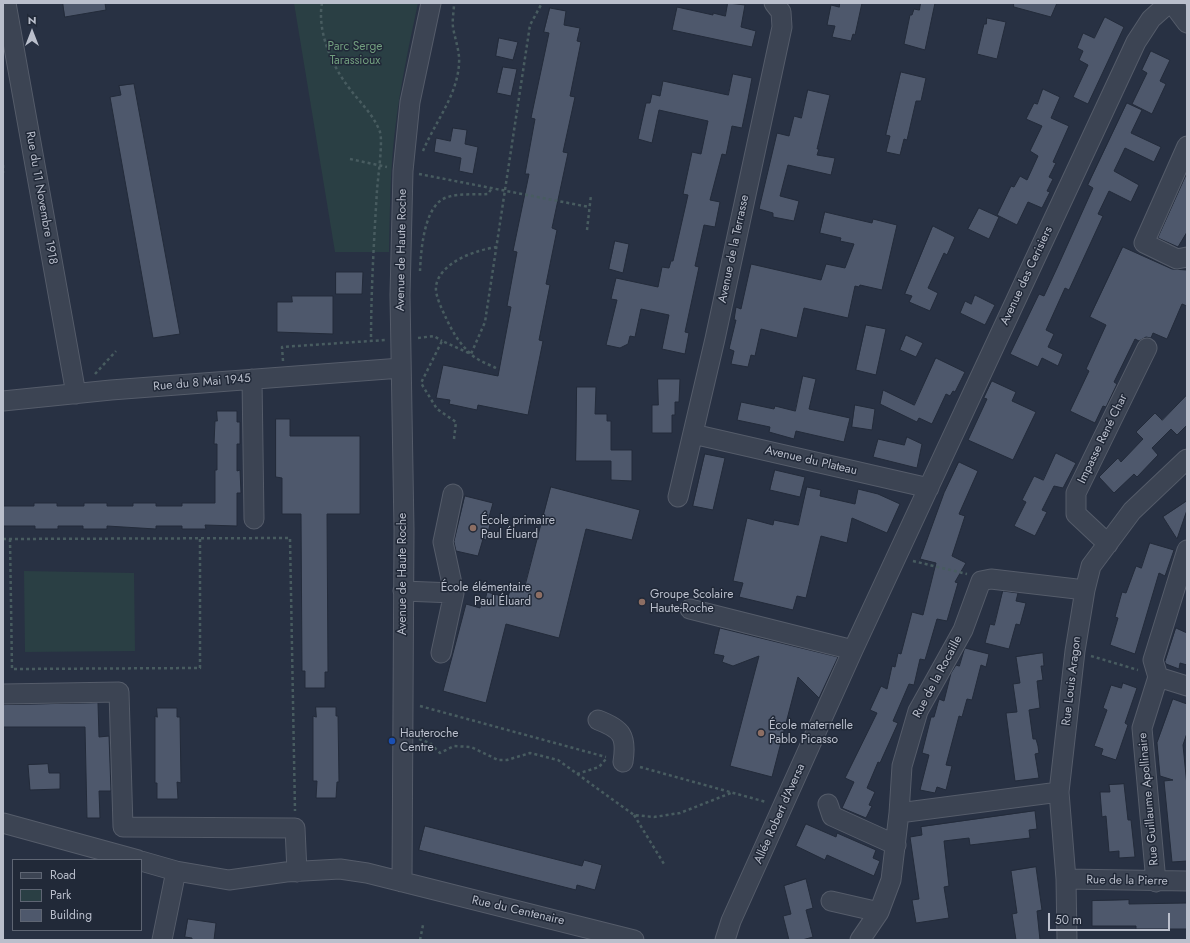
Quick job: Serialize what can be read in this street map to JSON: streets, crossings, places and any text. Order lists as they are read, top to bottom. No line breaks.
{"streets":{"street":["Rue du 11 Novembre 1918","Avenue de la Terrasse","Avenue de Haute Roche","Avenue des Cerisiers","Rue du 8 Mai 1945","Impasse René Char","Avenue du Plateau","Rue de la Rocaille","Rue Louis Aragon","Rue Guillaume Apollinaire","Allée Robert d'Aversa","Rue de la Pierre","Rue du Centenaire"]},"crossings":[["Rue du 11 Novembre 1918","Rue du 8 Mai 1945"],["Avenue de la Terrasse","Avenue du Plateau"],["Avenue de Haute Roche","Rue du 8 Mai 1945"],["Avenue de Haute Roche","Rue du Centenaire"],["Avenue des Cerisiers","Avenue du Plateau"],["Avenue des Cerisiers","Allée Robert d'Aversa"],["Impasse René Char","Rue Louis Aragon"],["Rue Louis Aragon","Rue de la Pierre"],["Rue Guillaume Apollinaire","Rue de la Pierre"]],"parks":["Parc Serge Tarassioux"],"places":["École primaire Paul Éluard","École élémentaire Paul Éluard","Groupe Scolaire Haute-Roche","École maternelle Pablo Picasso","Hauteroche Centre"],"legend":["Road","Park","Building"],"scale_bar":"50 m","north":"top"}
